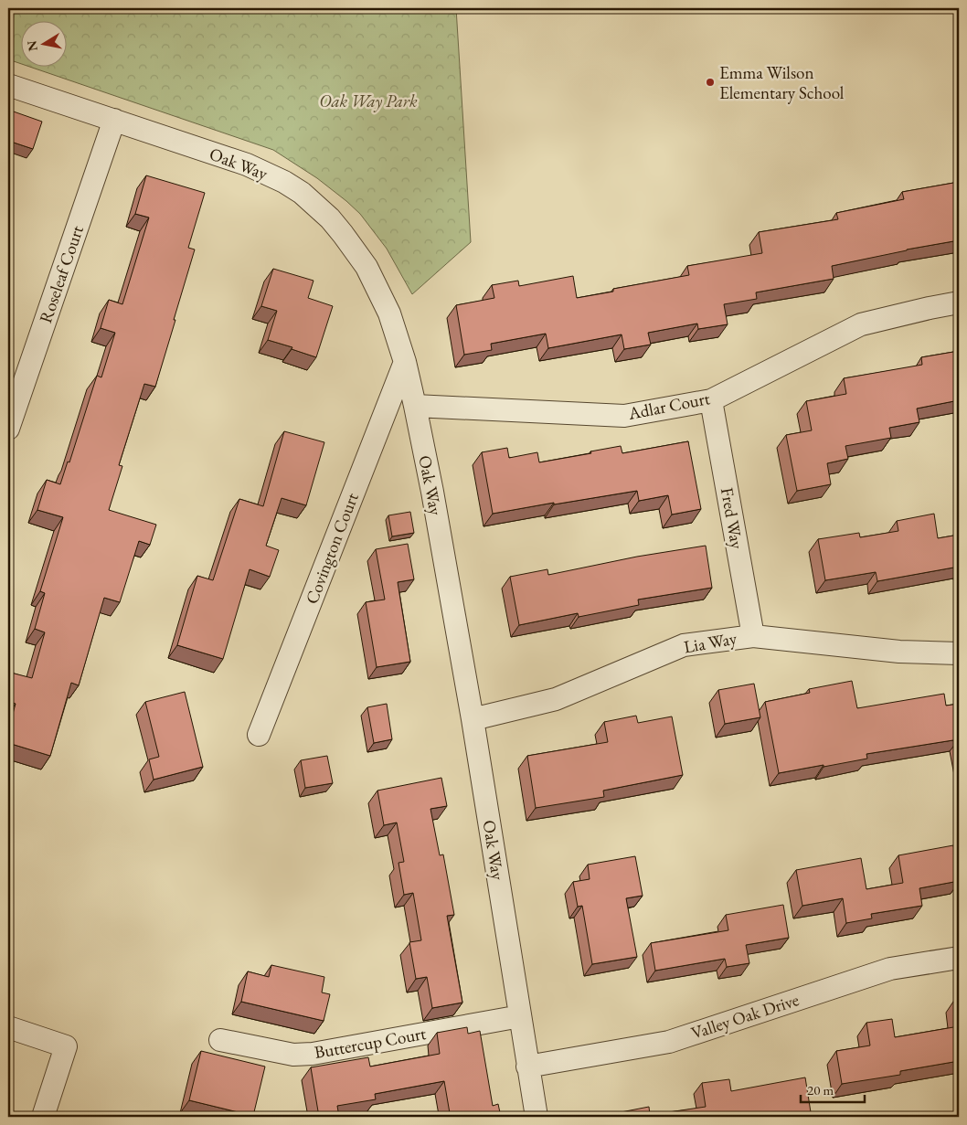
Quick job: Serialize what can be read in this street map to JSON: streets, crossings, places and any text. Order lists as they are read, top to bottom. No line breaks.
{"streets":{"street":["Oak Way","Roseleaf Court","Adlar Court","Fred Way","Covington Court","Lia Way","Valley Oak Drive","Buttercup Court"]},"crossings":[["Oak Way","Roseleaf Court"],["Oak Way","Adlar Court"],["Oak Way","Covington Court"],["Oak Way","Lia Way"],["Oak Way","Valley Oak Drive"],["Oak Way","Buttercup Court"],["Adlar Court","Fred Way"],["Fred Way","Lia Way"]],"parks":["Oak Way Park"],"places":["Emma Wilson Elementary School"],"scale_bar":"20 m","north":"left"}
